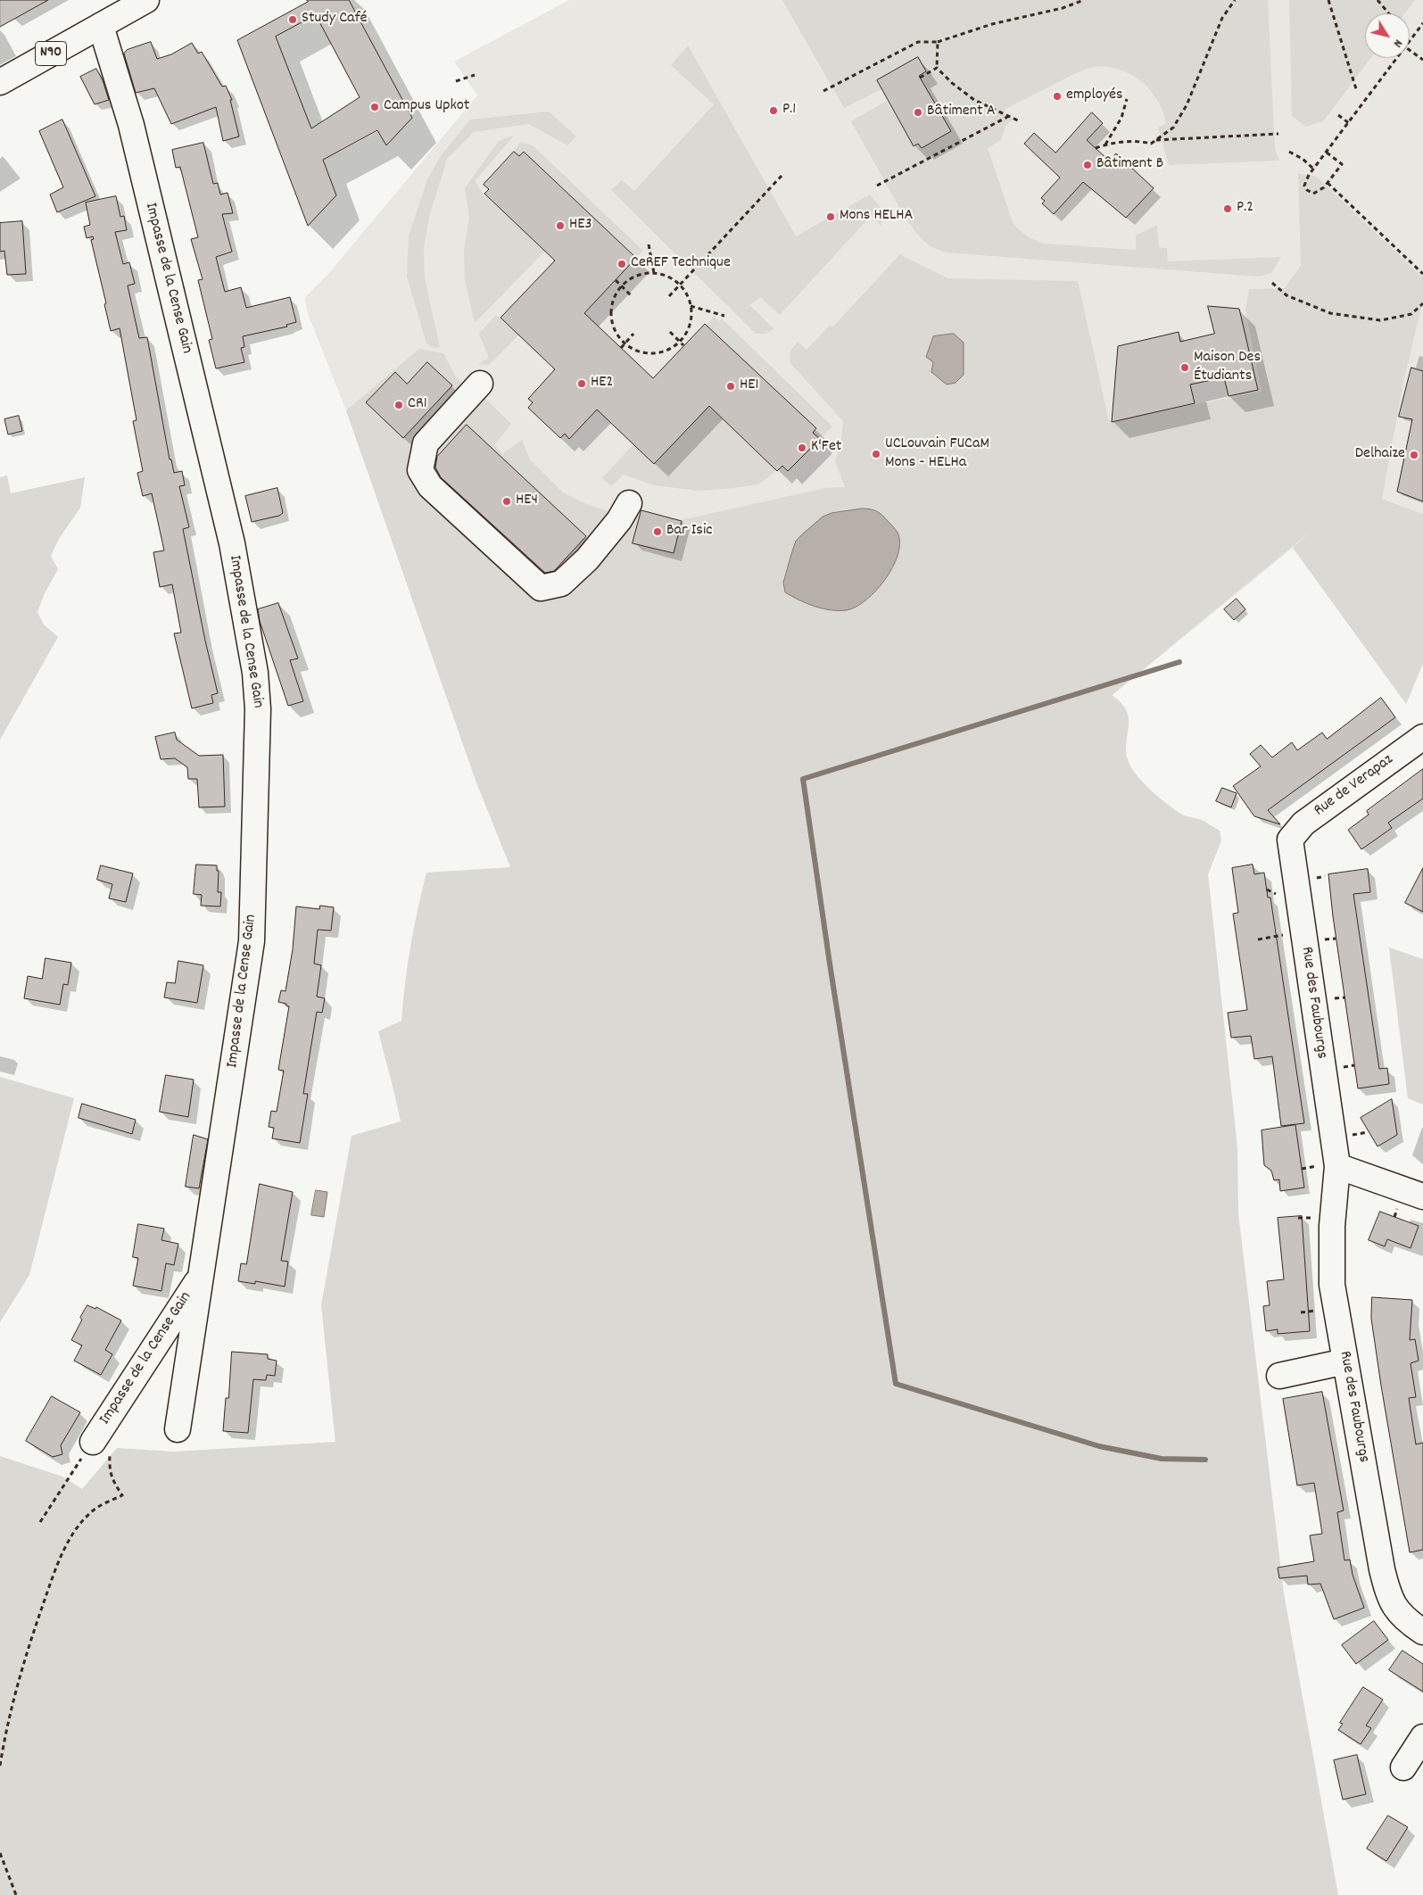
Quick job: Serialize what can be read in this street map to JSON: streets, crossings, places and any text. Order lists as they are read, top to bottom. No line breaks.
{"streets":{"street":["N90","Impasse de la Cense Gain","Rue de Verapaz","Rue des Faubourgs"]},"crossings":[["N90","Impasse de la Cense Gain"],["Rue de Verapaz","Rue des Faubourgs"]],"places":["Study Café","employés","Campus Upkot","P.1","Bâtiment A","Bâtiment B","P.2","Mons HELHA","HE3","CeREF Technique","Maison Des Étudiants","HE2","HE1","CR1","K'Fet","UCLouvain FUCaM Mons - HELHa","Delhaize","HE4","Bar Isic"],"north":"bottom right"}
